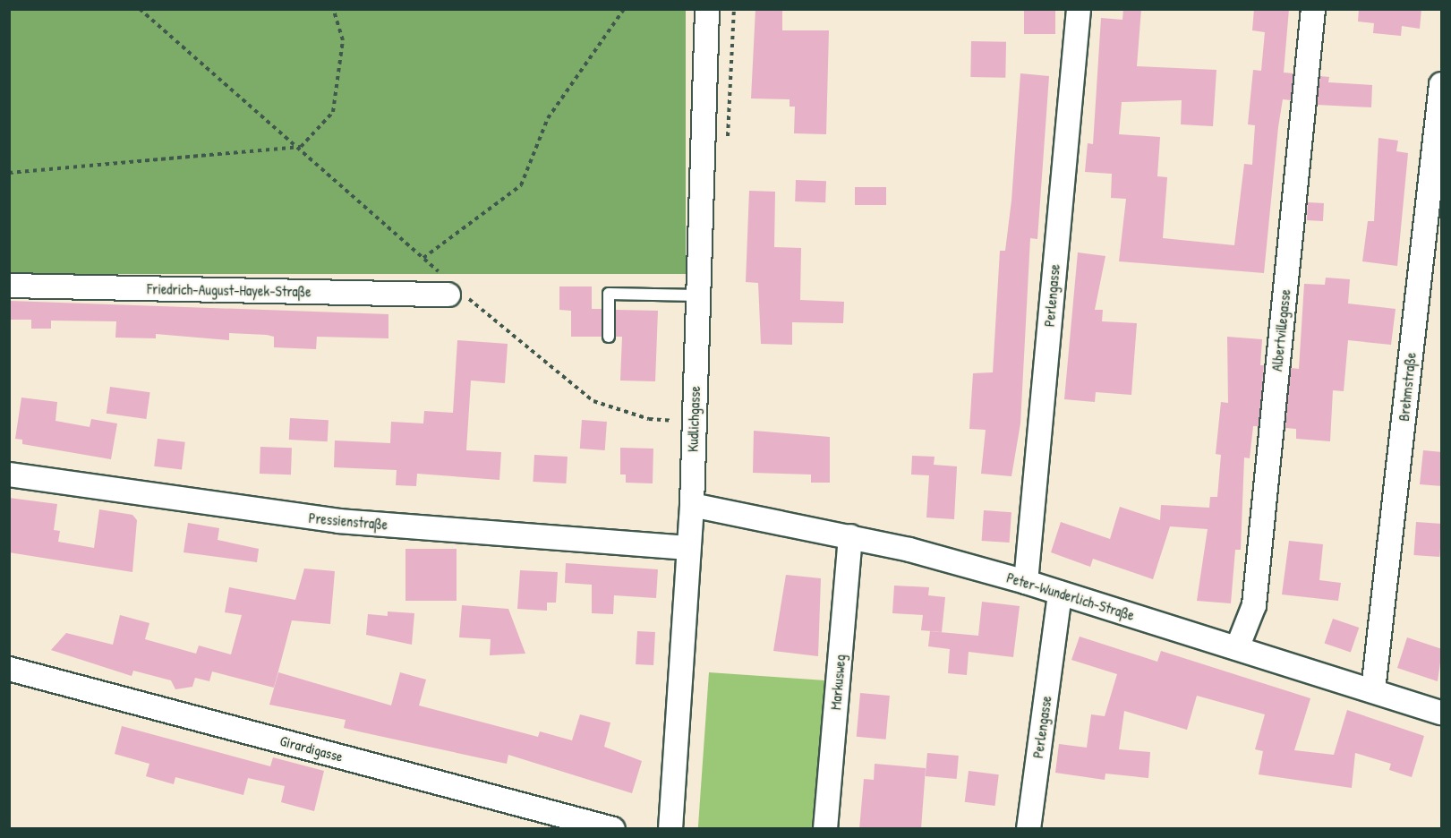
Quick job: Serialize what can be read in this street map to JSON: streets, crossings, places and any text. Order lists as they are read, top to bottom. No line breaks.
{"streets":{"street":["Friedrich-August-Hayek-Straße","Perlengasse","Albertvillegasse","Brehmstraße","Kudlichgasse","Pressienstraße","Peter-Wunderlich-Straße","Markusweg","Girardigasse"]},"crossings":[["Perlengasse","Peter-Wunderlich-Straße"],["Albertvillegasse","Peter-Wunderlich-Straße"],["Brehmstraße","Peter-Wunderlich-Straße"],["Kudlichgasse","Pressienstraße"],["Kudlichgasse","Peter-Wunderlich-Straße"],["Peter-Wunderlich-Straße","Markusweg"]]}
